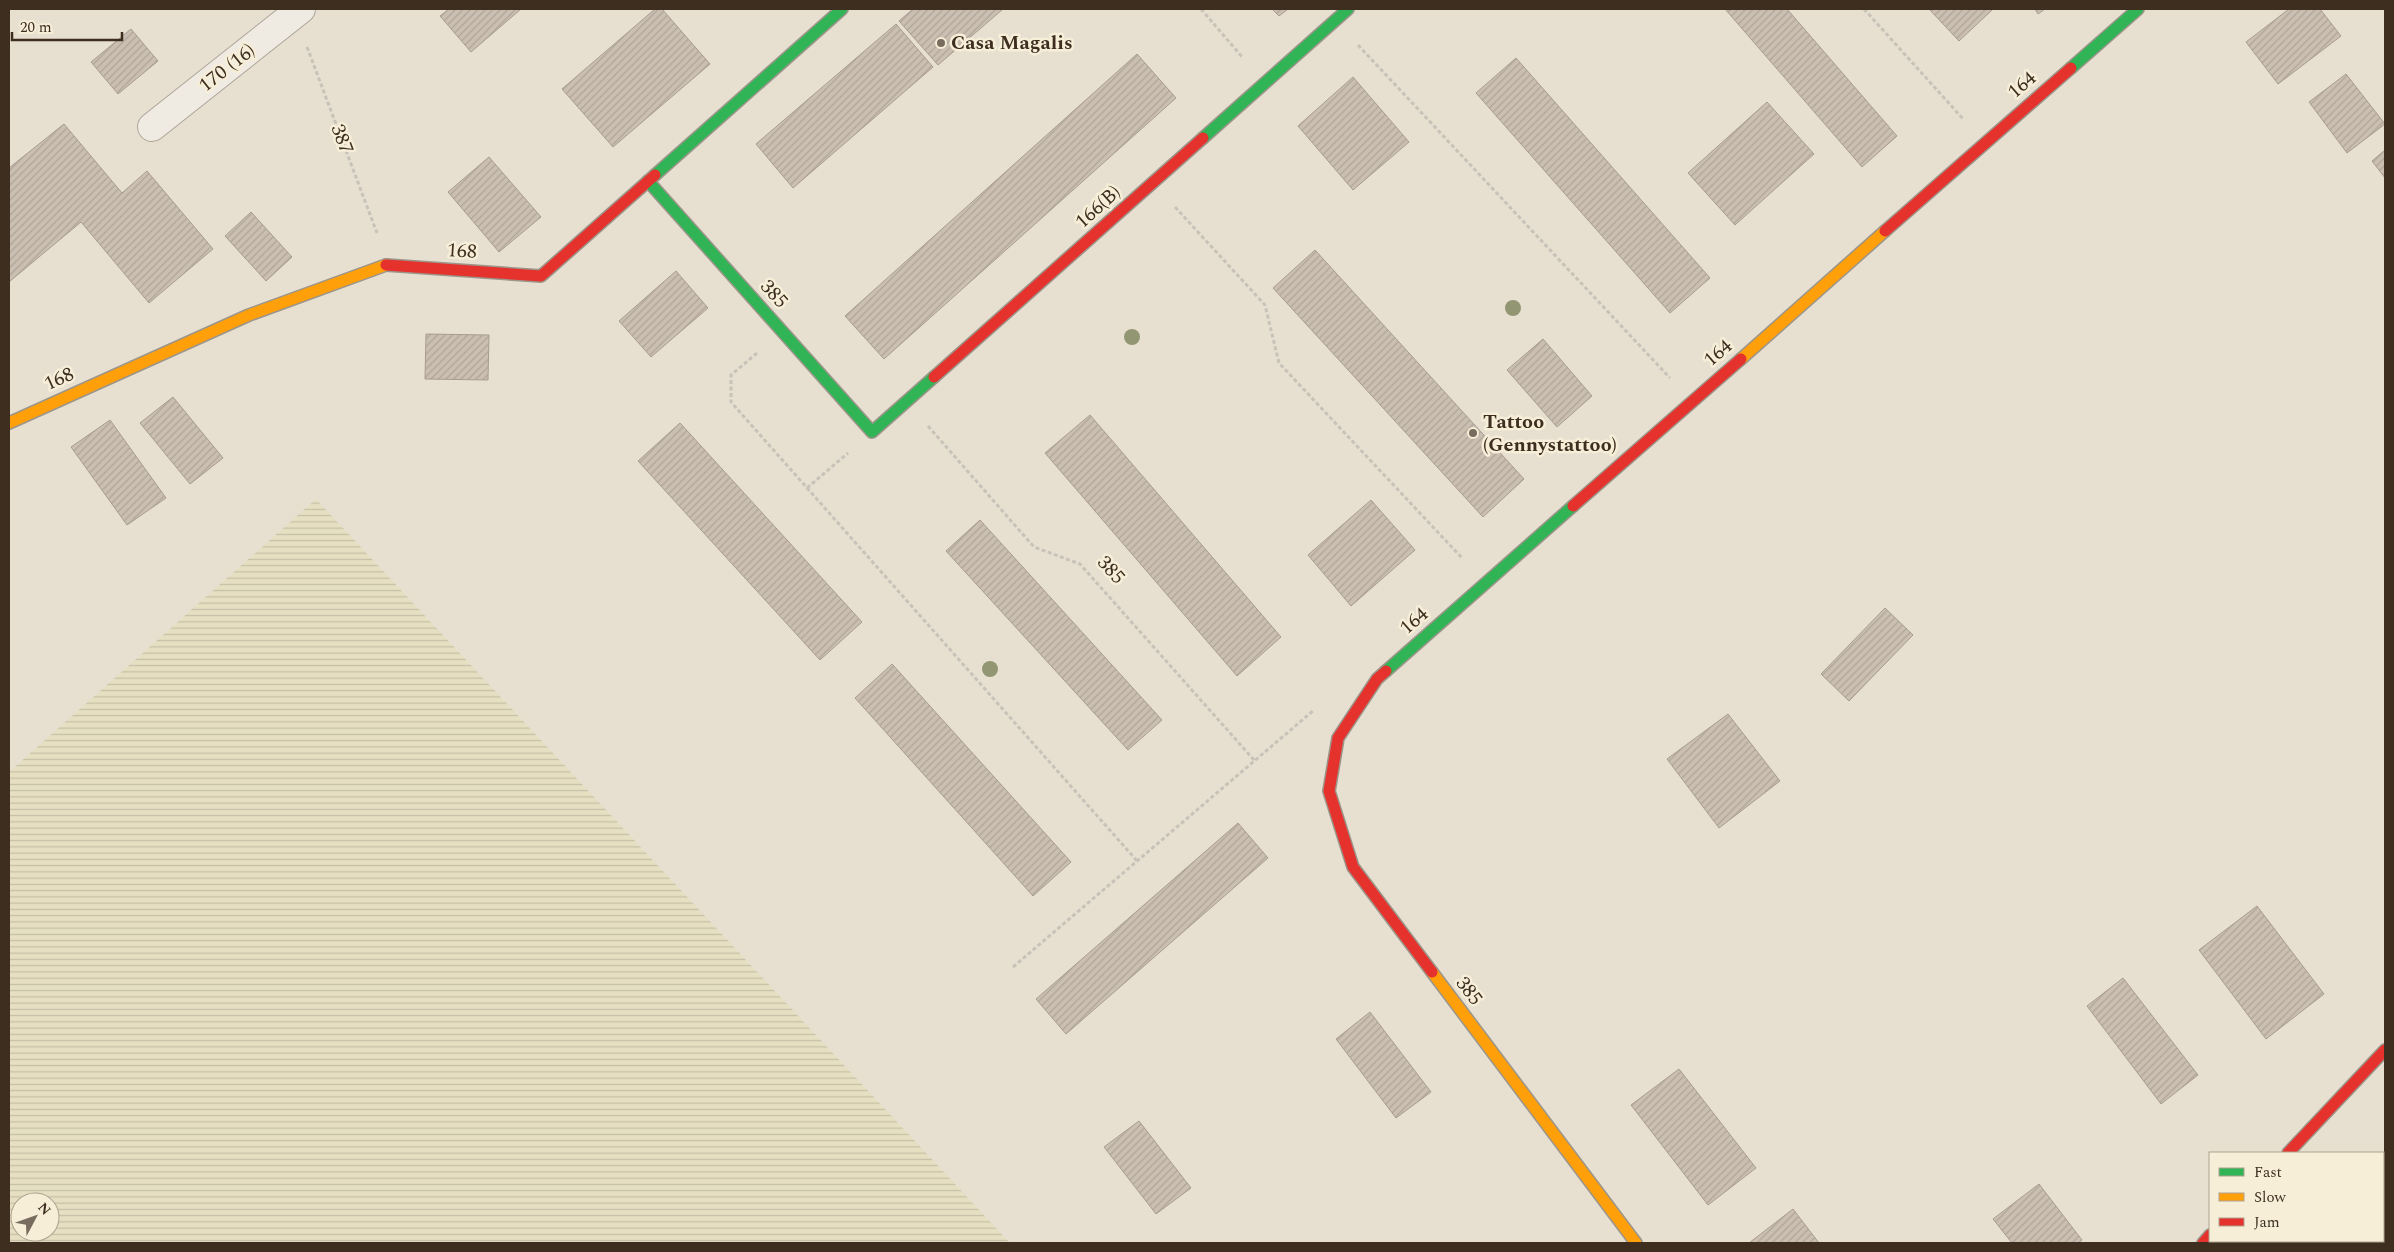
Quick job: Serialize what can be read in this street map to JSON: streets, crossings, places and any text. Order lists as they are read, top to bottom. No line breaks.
{"streets":{"street":["170 (16)","164","166(B)","168","385"],"path":["387"]},"crossings":[["170 (16)","387"],["164","385"],["387","168"],["166(B)","385"],["168","385"]],"places":["Casa Magalis","Tattoo (Gennystattoo)"],"legend":["Fast","Slow","Jam"],"scale_bar":"20 m","north":"top right"}
